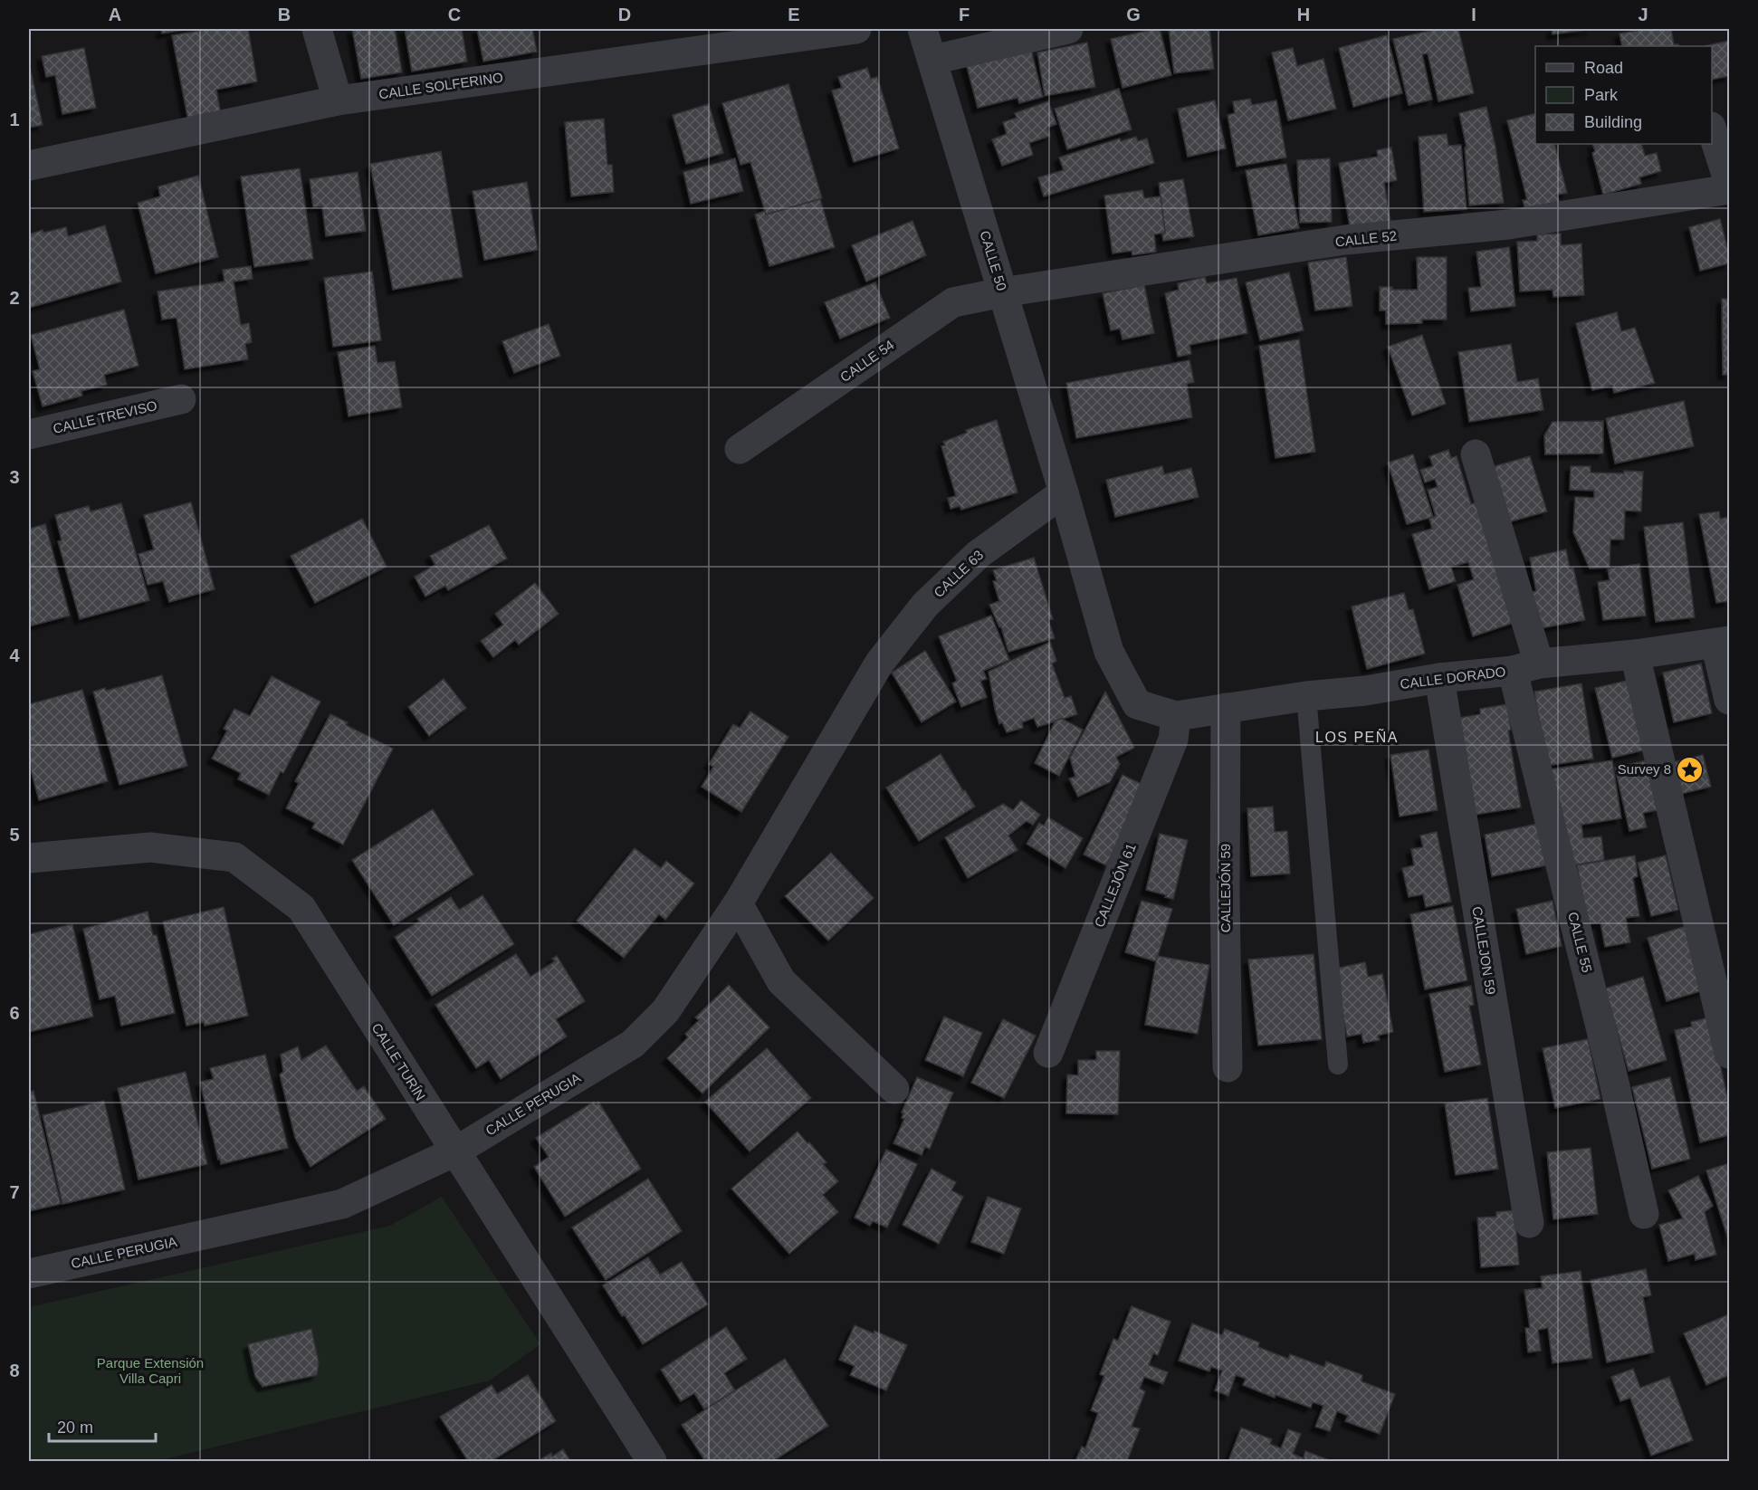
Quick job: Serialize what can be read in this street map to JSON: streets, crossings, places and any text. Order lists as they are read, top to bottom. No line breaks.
{"streets":{"street":["CALLE SOLFERINO","CALLE 52","CALLE 50","CALLE 54","CALLE TREVISO","CALLE 63","CALLE DORADO","CALLEJÓN 61","CALLEJÓN 59","CALLE 55","CALLEJON 59","CALLE TURÍN","CALLE PERUGIA"]},"crossings":[["CALLE 52","CALLE 50"],["CALLE 52","CALLE 54"],["CALLE 50","CALLE 54"],["CALLE 50","CALLE 63"],["CALLE 63","CALLE PERUGIA"],["CALLE DORADO","CALLEJÓN 61"],["CALLE DORADO","CALLEJÓN 59"],["CALLE DORADO","CALLE 55"],["CALLE DORADO","CALLEJON 59"],["CALLE TURÍN","CALLE PERUGIA"]],"districts":["LOS PEÑA"],"parks":["Parque Extensión Villa Capri"],"places":{"place":["Survey 8"]},"legend":["Road","Park","Building"],"scale_bar":"20 m","grid":{"columns":["A","B","C","D","E","F","G","H","I","J"],"rows":["1","2","3","4","5","6","7","8"]}}
